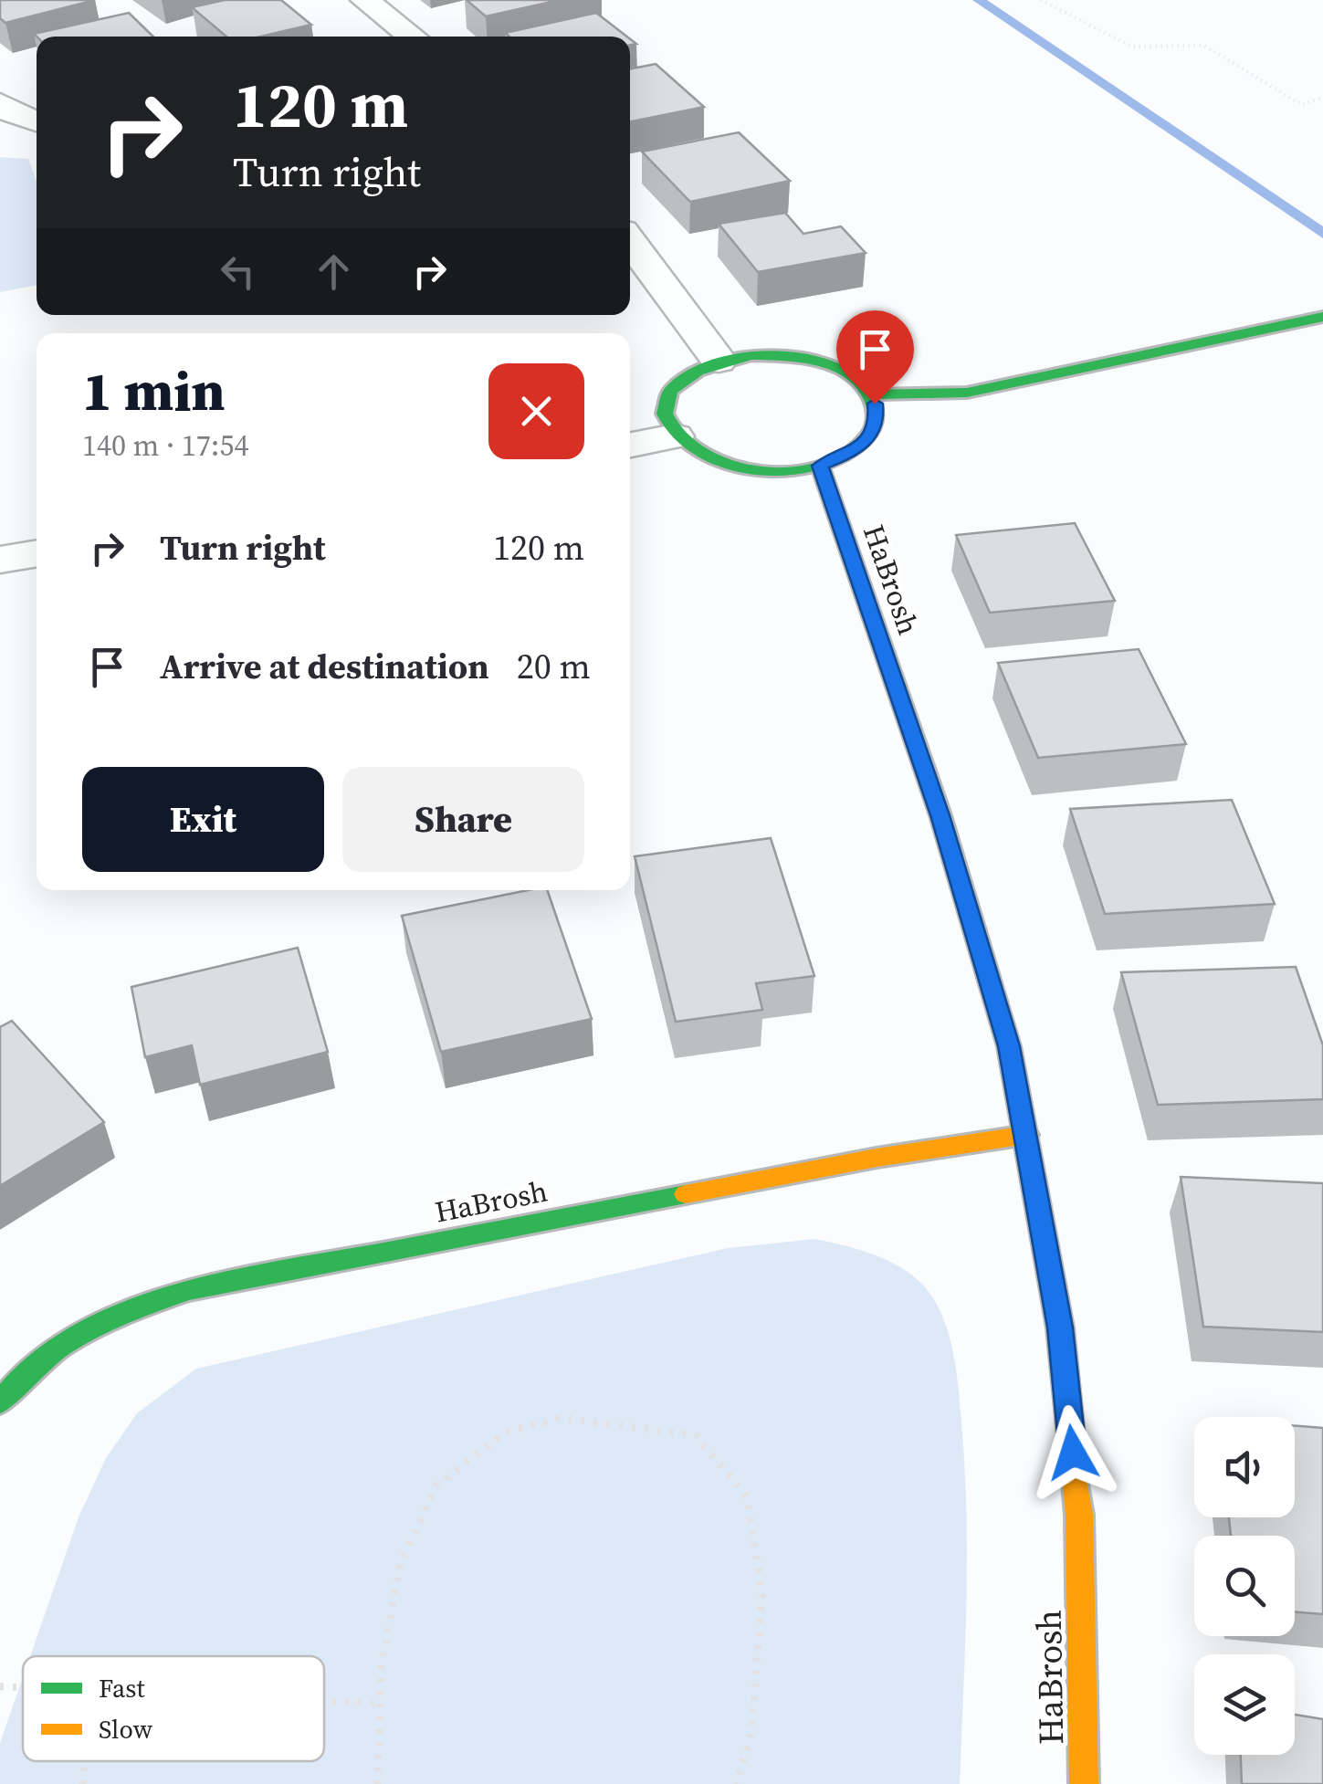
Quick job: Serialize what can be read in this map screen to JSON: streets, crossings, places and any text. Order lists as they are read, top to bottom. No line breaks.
{"streets":{"street":["HaBrosh"]},"legend":["Fast","Slow"],"page":{"turn":["120 m","Turn right"],"heading":["1 min","140 m · 17:54"],"list":[{"name":"Turn right","value":"120 m"},{"name":"Arrive at destination","value":"20 m"}],"buttons":["Exit","Share"]}}
